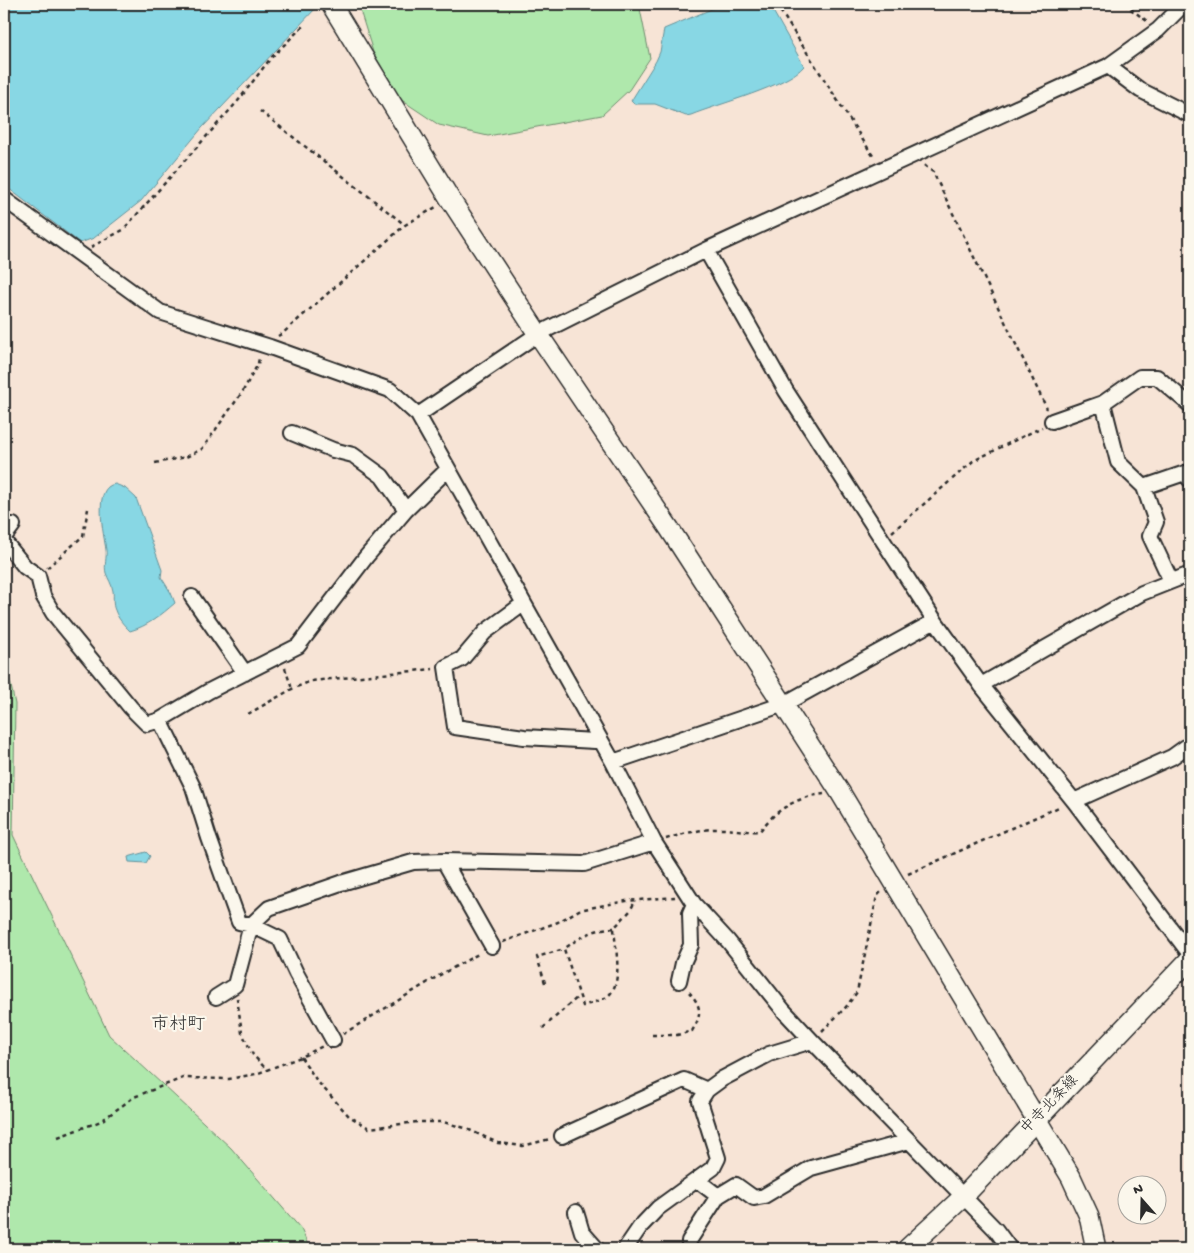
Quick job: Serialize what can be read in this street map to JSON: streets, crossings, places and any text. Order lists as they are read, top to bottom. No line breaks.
{"streets":{"street":["中寺北条線"]},"districts":["市村町"],"north":"top"}
